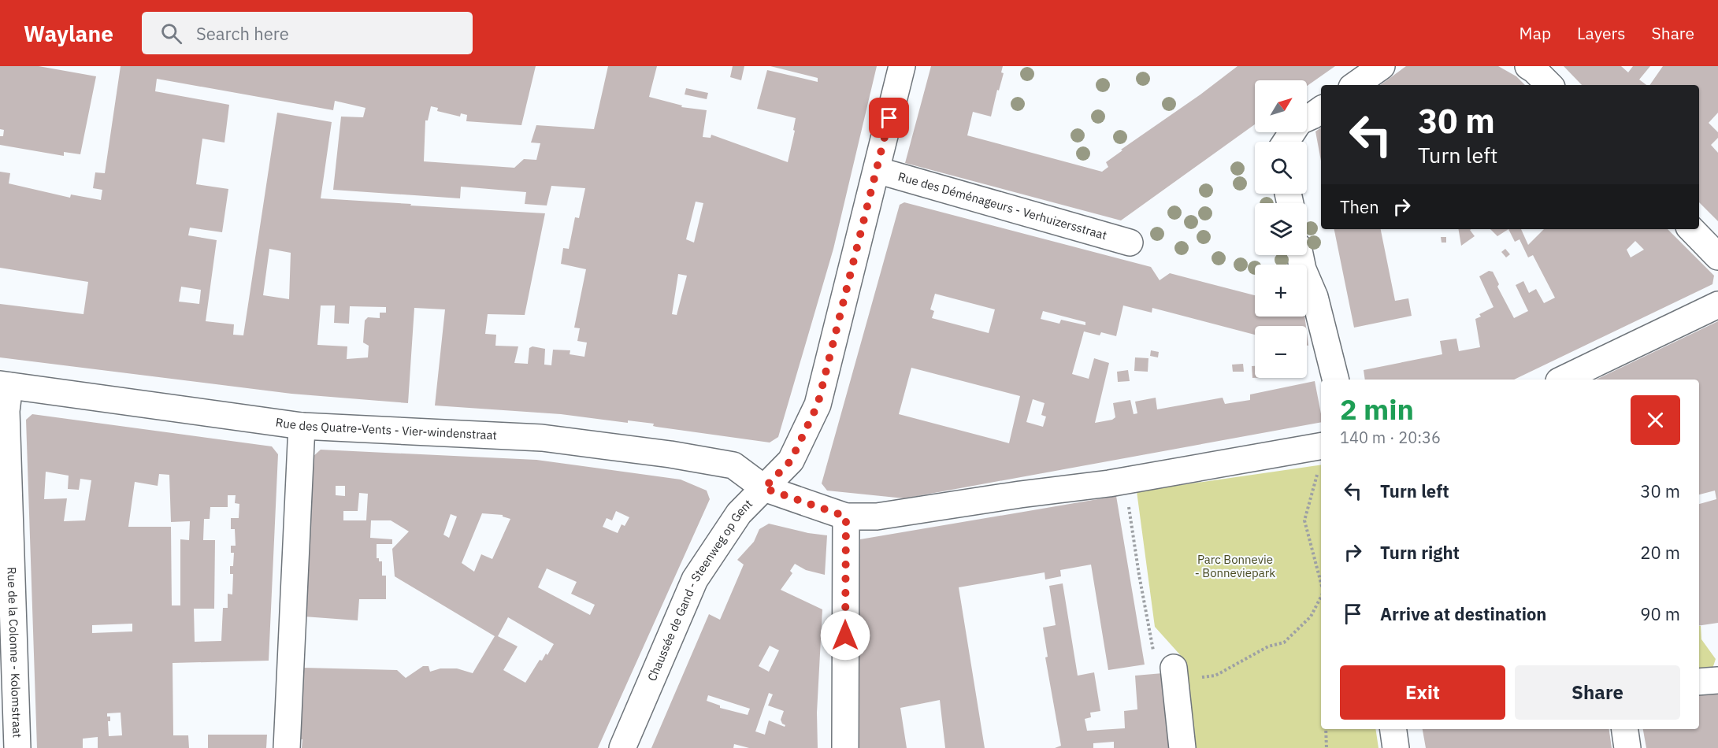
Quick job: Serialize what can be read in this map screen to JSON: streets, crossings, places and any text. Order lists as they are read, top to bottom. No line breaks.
{"streets":{"street":["Rue des Déménageurs - Verhuizersstraat","Rue des Quatre-Vents - Vier-windenstraat","Chaussée de Gand - Steenweg op Gent","Rue de la Colonne - Kolomstraat"]},"crossings":[["Rue des Déménageurs - Verhuizersstraat","Chaussée de Gand - Steenweg op Gent"],["Rue des Quatre-Vents - Vier-windenstraat","Chaussée de Gand - Steenweg op Gent"],["Rue des Quatre-Vents - Vier-windenstraat","Rue de la Colonne - Kolomstraat"]],"parks":["Parc Bonnevie - Bonneviepark"],"north":"top right","page":{"header":"Waylane","search":"Search here","nav":["Map","Layers","Share"],"map_buttons":["+","−"],"turn":["30 m","Turn left"],"then":"Then","heading":["2 min","140 m · 20:36"],"list":[{"name":"Turn left","value":"30 m"},{"name":"Turn right","value":"20 m"},{"name":"Arrive at destination","value":"90 m"}],"buttons":["Exit","Share"]}}
